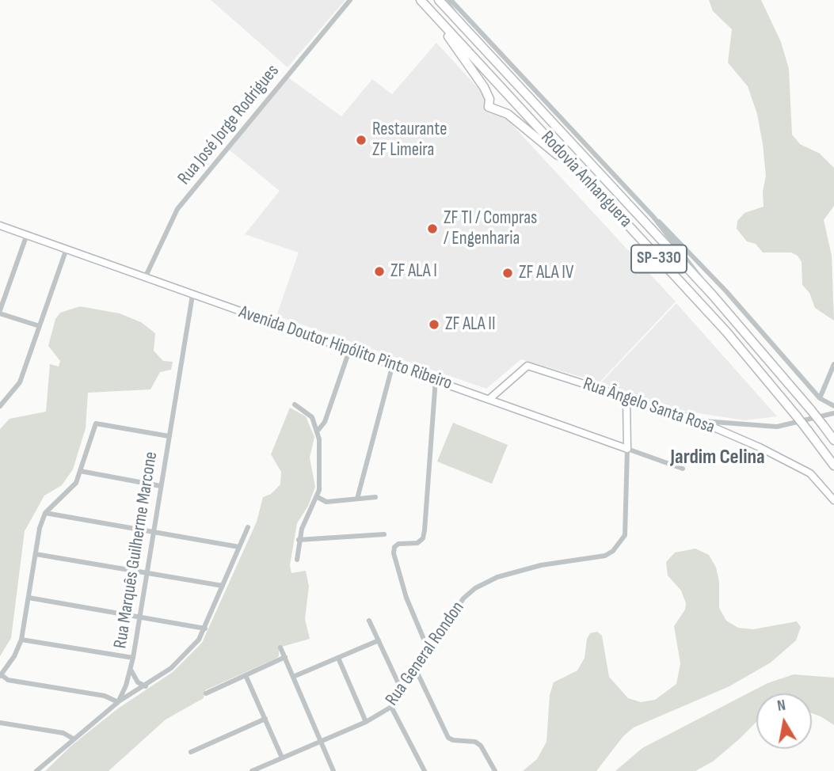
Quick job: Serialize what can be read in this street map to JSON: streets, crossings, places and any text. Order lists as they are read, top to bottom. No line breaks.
{"streets":{"highway":["Rodovia Anhanguera","SP-330"],"main road":["Avenida Doutor Hipólito Pinto Ribeiro","Rua Ângelo Santa Rosa","Rua General Rondon"],"street":["Rua José Jorge Rodrigues","Rua Marquês Guilherme Marcone"]},"crossings":[["Rua José Jorge Rodrigues","Avenida Doutor Hipólito Pinto Ribeiro"],["Avenida Doutor Hipólito Pinto Ribeiro","Rua Ângelo Santa Rosa"],["Avenida Doutor Hipólito Pinto Ribeiro","Rua Marquês Guilherme Marcone"],["Avenida Doutor Hipólito Pinto Ribeiro","Rua General Rondon"],["Rua Ângelo Santa Rosa","Rua General Rondon"]],"districts":["Jardim Celina"],"places":["Restaurante ZF Limeira","ZF TI / Compras / Engenharia","ZF ALA I","ZF ALA IV","ZF ALA II"],"north":"top"}
